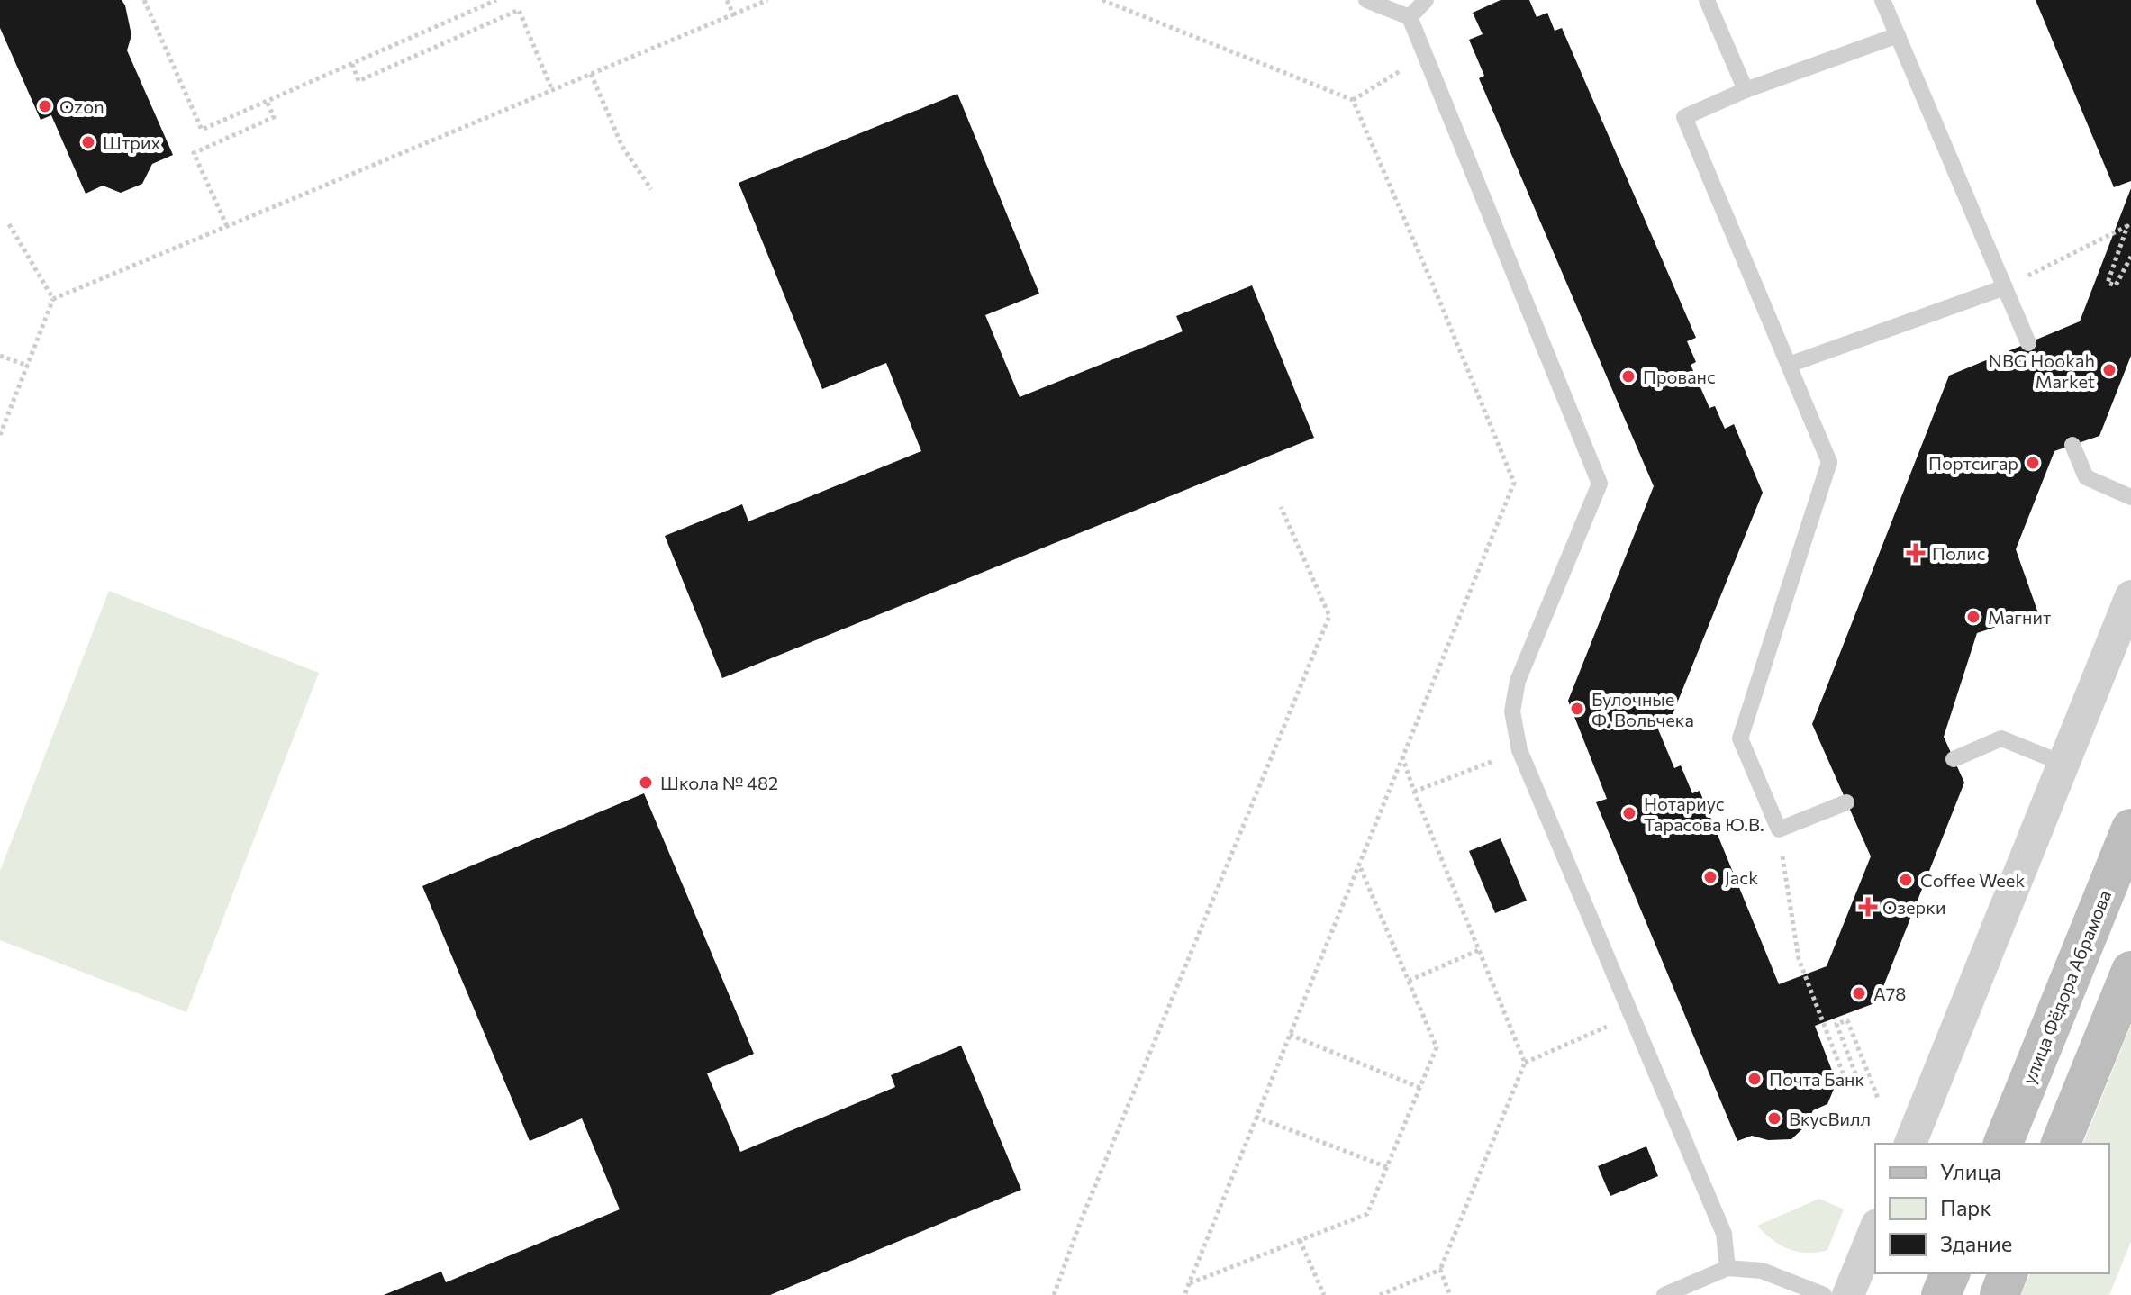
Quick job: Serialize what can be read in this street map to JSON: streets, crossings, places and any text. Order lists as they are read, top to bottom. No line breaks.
{"streets":{"street":["улица Фёдора Абрамова"]},"places":{"other":["Ozon","Штрих","NBG Hookah Market","Прованс","Портсигар","Магнит","Булочные Ф. Вольчека","Школа № 482","Нотариус Тарасова Ю.В.","Jack","Coffee Week","А78","Почта Банк","ВкусВилл"],"health":["Полис","Озерки"]},"legend":["Улица","Парк","Здание"]}
